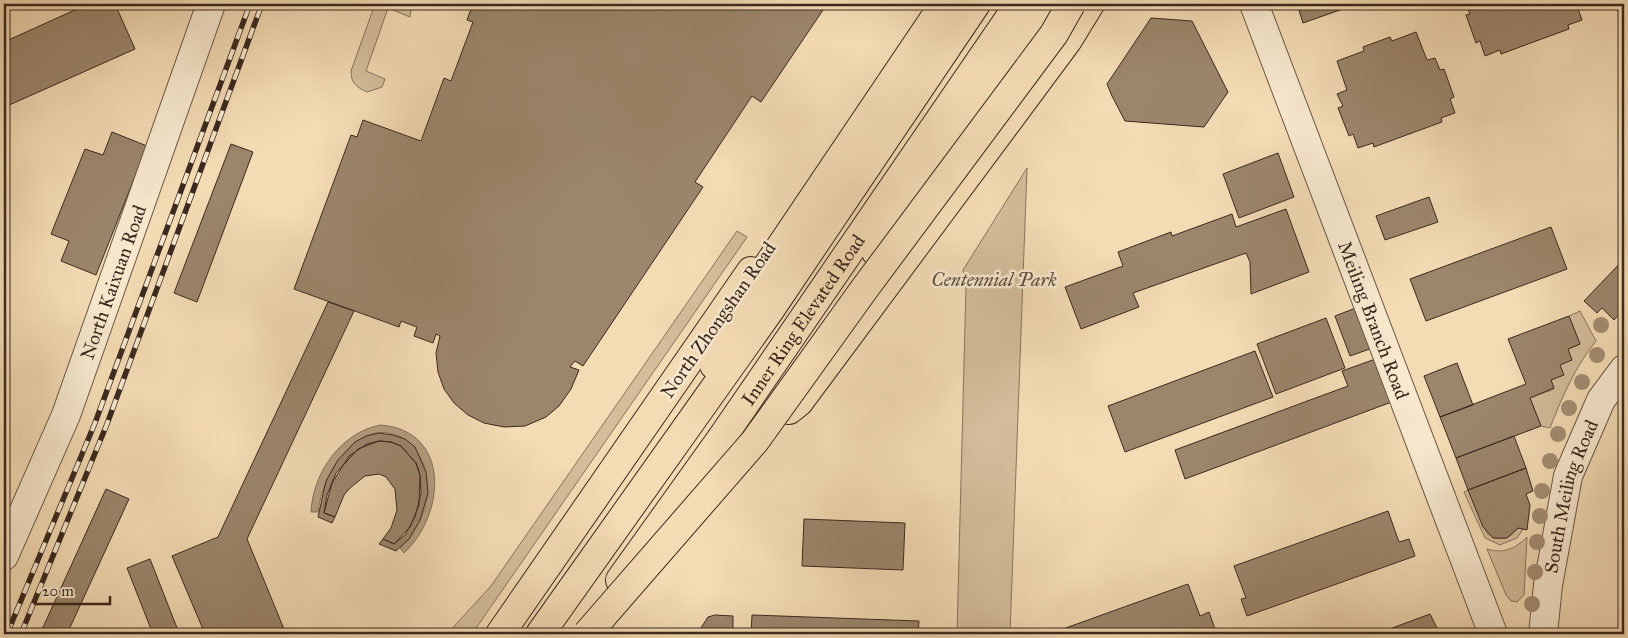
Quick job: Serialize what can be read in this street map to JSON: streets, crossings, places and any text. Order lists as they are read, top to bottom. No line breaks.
{"streets":{"main road":["North Zhongshan Road","Inner Ring Elevated Road"],"street":["North Kaixuan Road","Meiling Branch Road","South Meiling Road"]},"parks":["Centennial Park"],"scale_bar":"20 m"}
